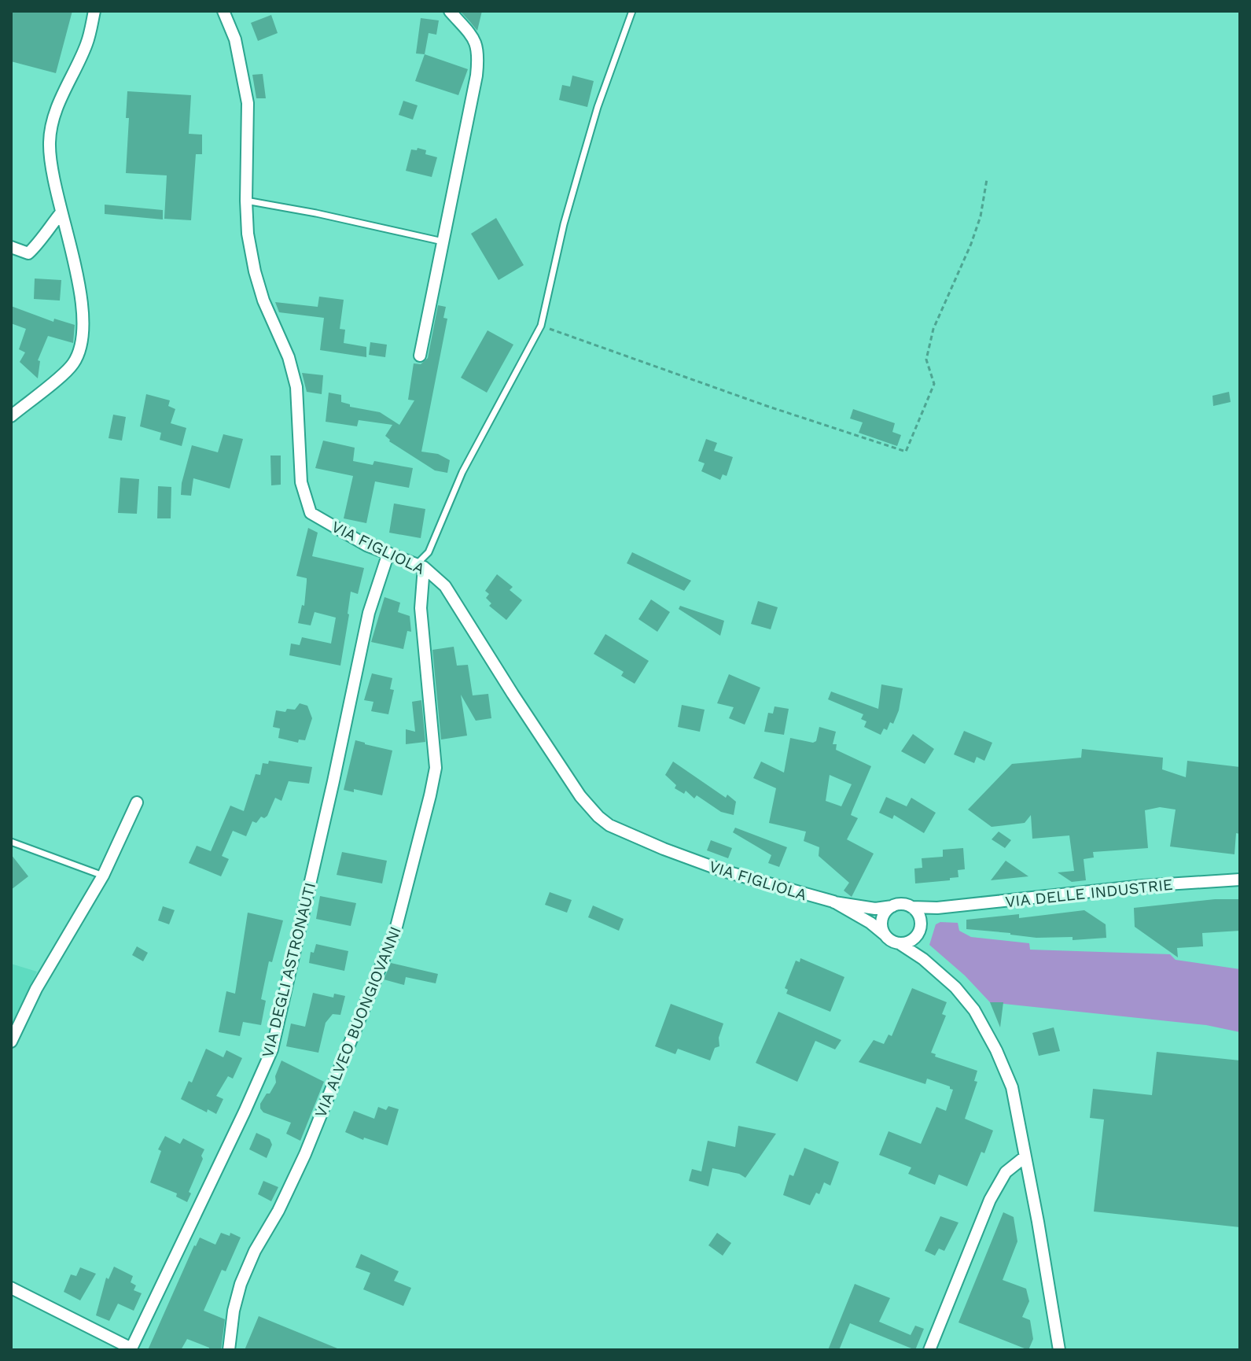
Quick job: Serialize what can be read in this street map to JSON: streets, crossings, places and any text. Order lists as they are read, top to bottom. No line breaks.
{"streets":{"street":["VIA FIGLIOLA","VIA DELLE INDUSTRIE","VIA DEGLI ASTRONAUTI","VIA ALVEO BUONGIOVANNI"]},"crossings":[["VIA FIGLIOLA","VIA DELLE INDUSTRIE"],["VIA FIGLIOLA","VIA DEGLI ASTRONAUTI"],["VIA FIGLIOLA","VIA ALVEO BUONGIOVANNI"]]}
